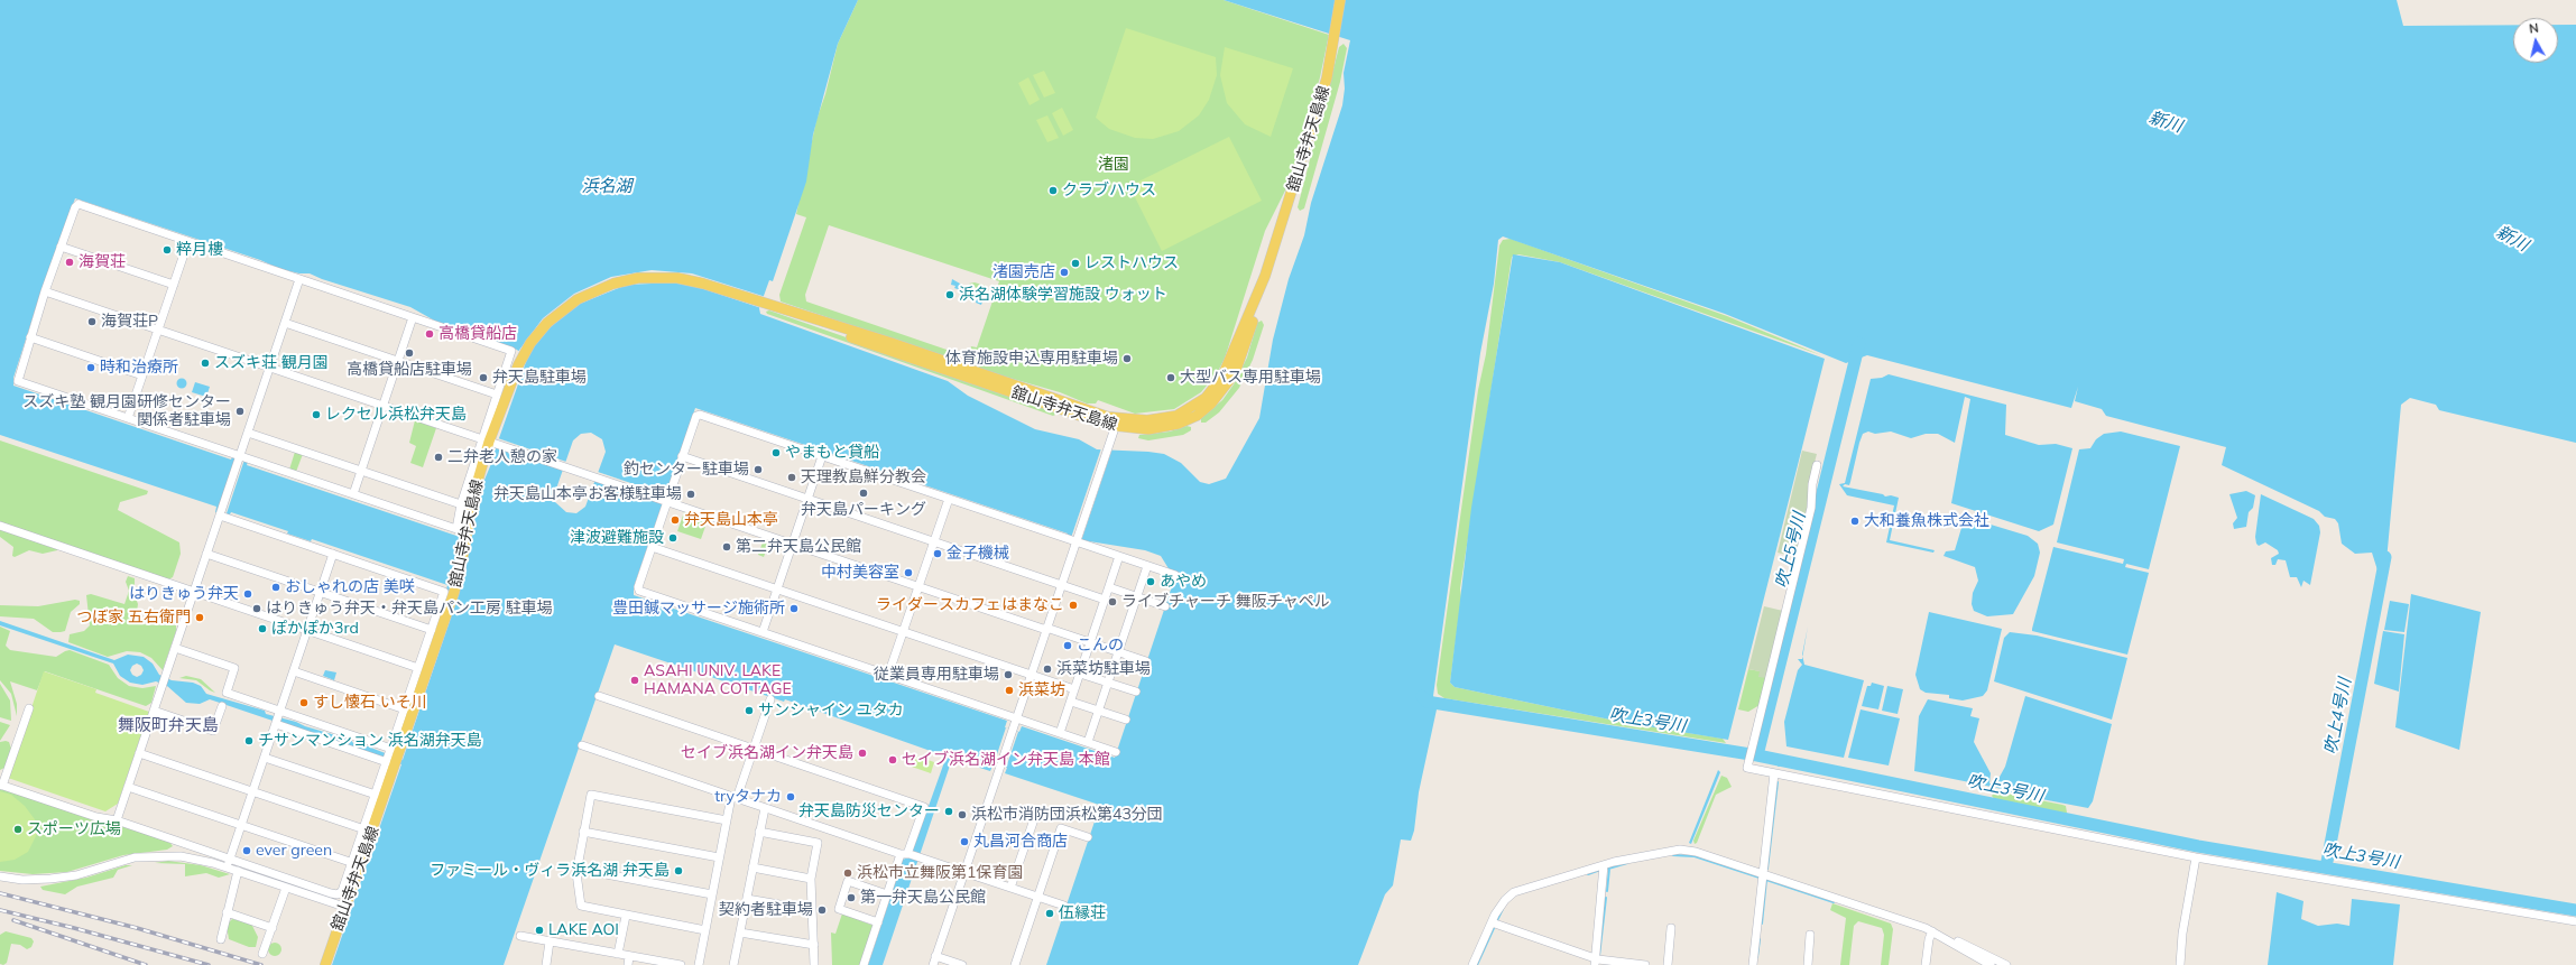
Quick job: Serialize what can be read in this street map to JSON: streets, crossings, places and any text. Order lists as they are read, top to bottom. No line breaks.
{"streets":{"main road":["舘山寺弁天島線"]},"districts":["舞阪町弁天島"],"water":["新川","浜名湖","吹上5号川","吹上4号川","吹上3号川"],"parks":["渚園"],"places":["クラブハウス","粹月樓","海賀荘","レストハウス","渚園売店","浜名湖体験学習施設 ウォット","海賀荘P","高橋貸船店","高橋貸船店駐車場","体育施設申込専用駐車場","スズキ荘 観月園","時和治療所","弁天島駐車場","大型バス専用駐車場","スズキ塾 観月園研修センター 関係者駐車場","レクセル浜松弁天島","やまもと貸船","二弁老人憩の家","釣センター駐車場","天理教島鮮分教会","弁天島パーキング","弁天島山本亭お客様駐車場","弁天島山本亭","大和養魚株式会社","津波避難施設","第二弁天島公民館","金子機械","中村美容室","あやめ","おしゃれの店 美咲","はりきゅう弁天","ライブチャーチ 舞阪チャペル","ライダースカフェはまなこ","はりきゅう弁天・弁天島パン工房 駐車場","豊田鍼マッサージ施術所","つぼ家 五右衛門","ぽかぽか3rd","こんの","浜菜坊駐車場","従業員専用駐車場","ASAHI UNIV. LAKE HAMANA COTTAGE","浜菜坊","すし懐石 いそ川","サンシャイン ユタカ","チサンマンション 浜名湖弁天島","セイブ浜名湖イン弁天島","セイブ浜名湖イン弁天島 本館","tryタナカ","弁天島防災センター","浜松市消防団浜松第43分団","スポーツ広場","丸昌河合商店","ever green","ファミール・ヴィラ浜名湖 弁天島","浜松市立舞阪第1保育園","第一弁天島公民館","契約者駐車場","伍縁荘","LAKE AOI"],"north":"top"}
